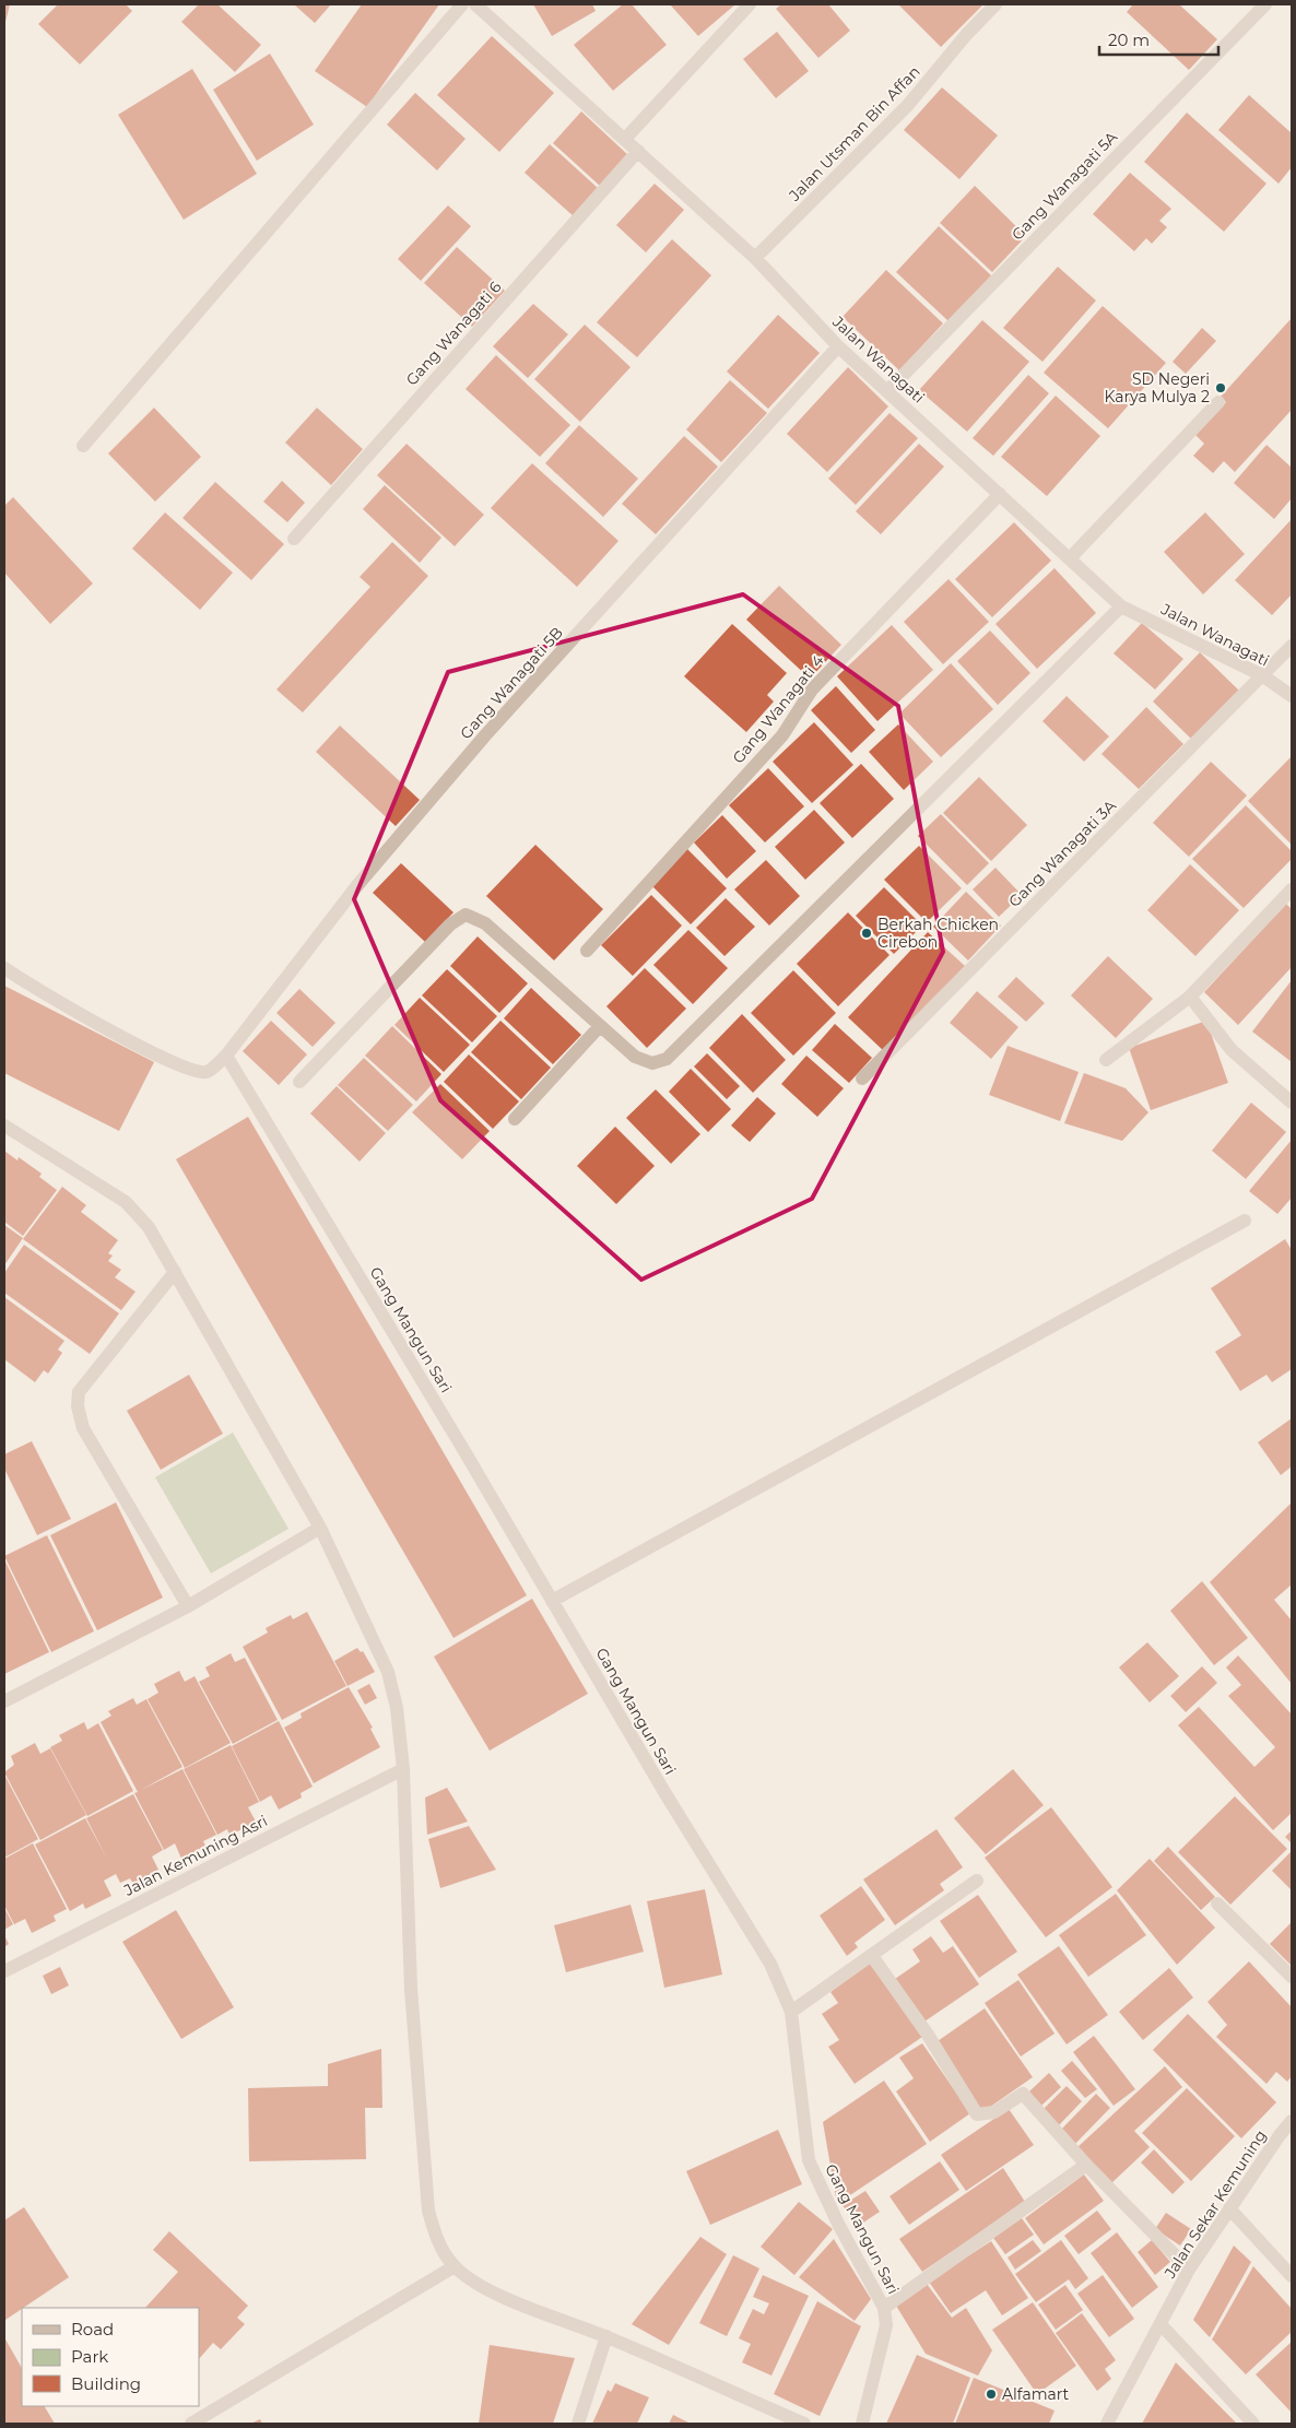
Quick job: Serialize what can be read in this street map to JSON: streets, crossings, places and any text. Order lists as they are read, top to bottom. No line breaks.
{"streets":{"street":["Jalan Utsman Bin Affan","Gang Wanagati 5A","Gang Wanagati 6","Jalan Wanagati","Gang Wanagati 5B","Gang Wanagati 4","Gang Wanagati 3A","Gang Mangun Sari","Jalan Kemuning Asri","Jalan Sekar Kemuning"]},"crossings":[["Jalan Utsman Bin Affan","Jalan Wanagati"],["Gang Wanagati 5A","Jalan Wanagati"],["Gang Wanagati 6","Jalan Wanagati"],["Jalan Wanagati","Gang Wanagati 5B"],["Jalan Wanagati","Gang Wanagati 4"],["Jalan Wanagati","Gang Wanagati 3A"],["Gang Wanagati 5B","Gang Mangun Sari"]],"places":["SD Negeri Karya Mulya 2","Berkah Chicken Cirebon","Alfamart"],"legend":["Road","Park","Building"],"scale_bar":"20 m"}
